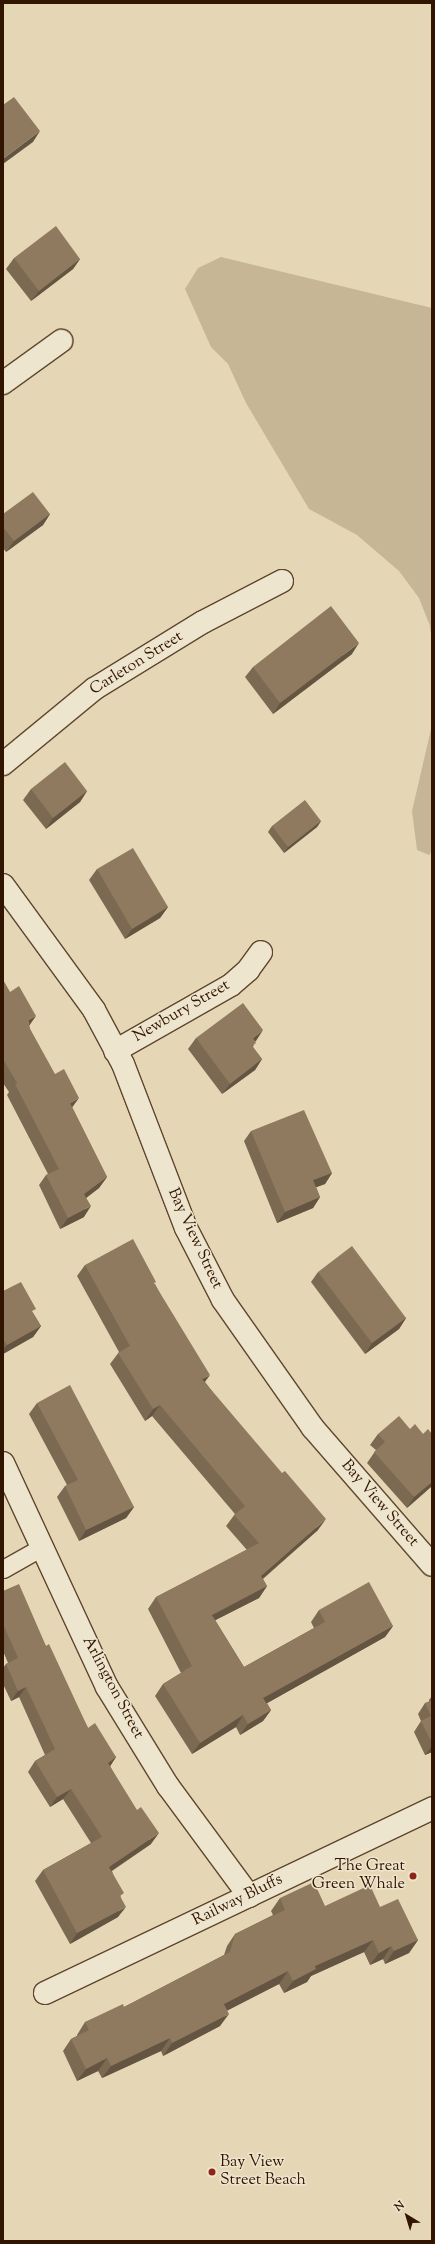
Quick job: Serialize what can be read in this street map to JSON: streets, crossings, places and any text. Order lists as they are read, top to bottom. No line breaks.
{"streets":{"street":["Carleton Street","Newbury Street","Bay View Street","Arlington Street","Railway Bluffs"]},"crossings":[["Newbury Street","Bay View Street"],["Arlington Street","Railway Bluffs"]],"places":["The Great Green Whale","Bay View Street Beach"],"north":"top left"}
